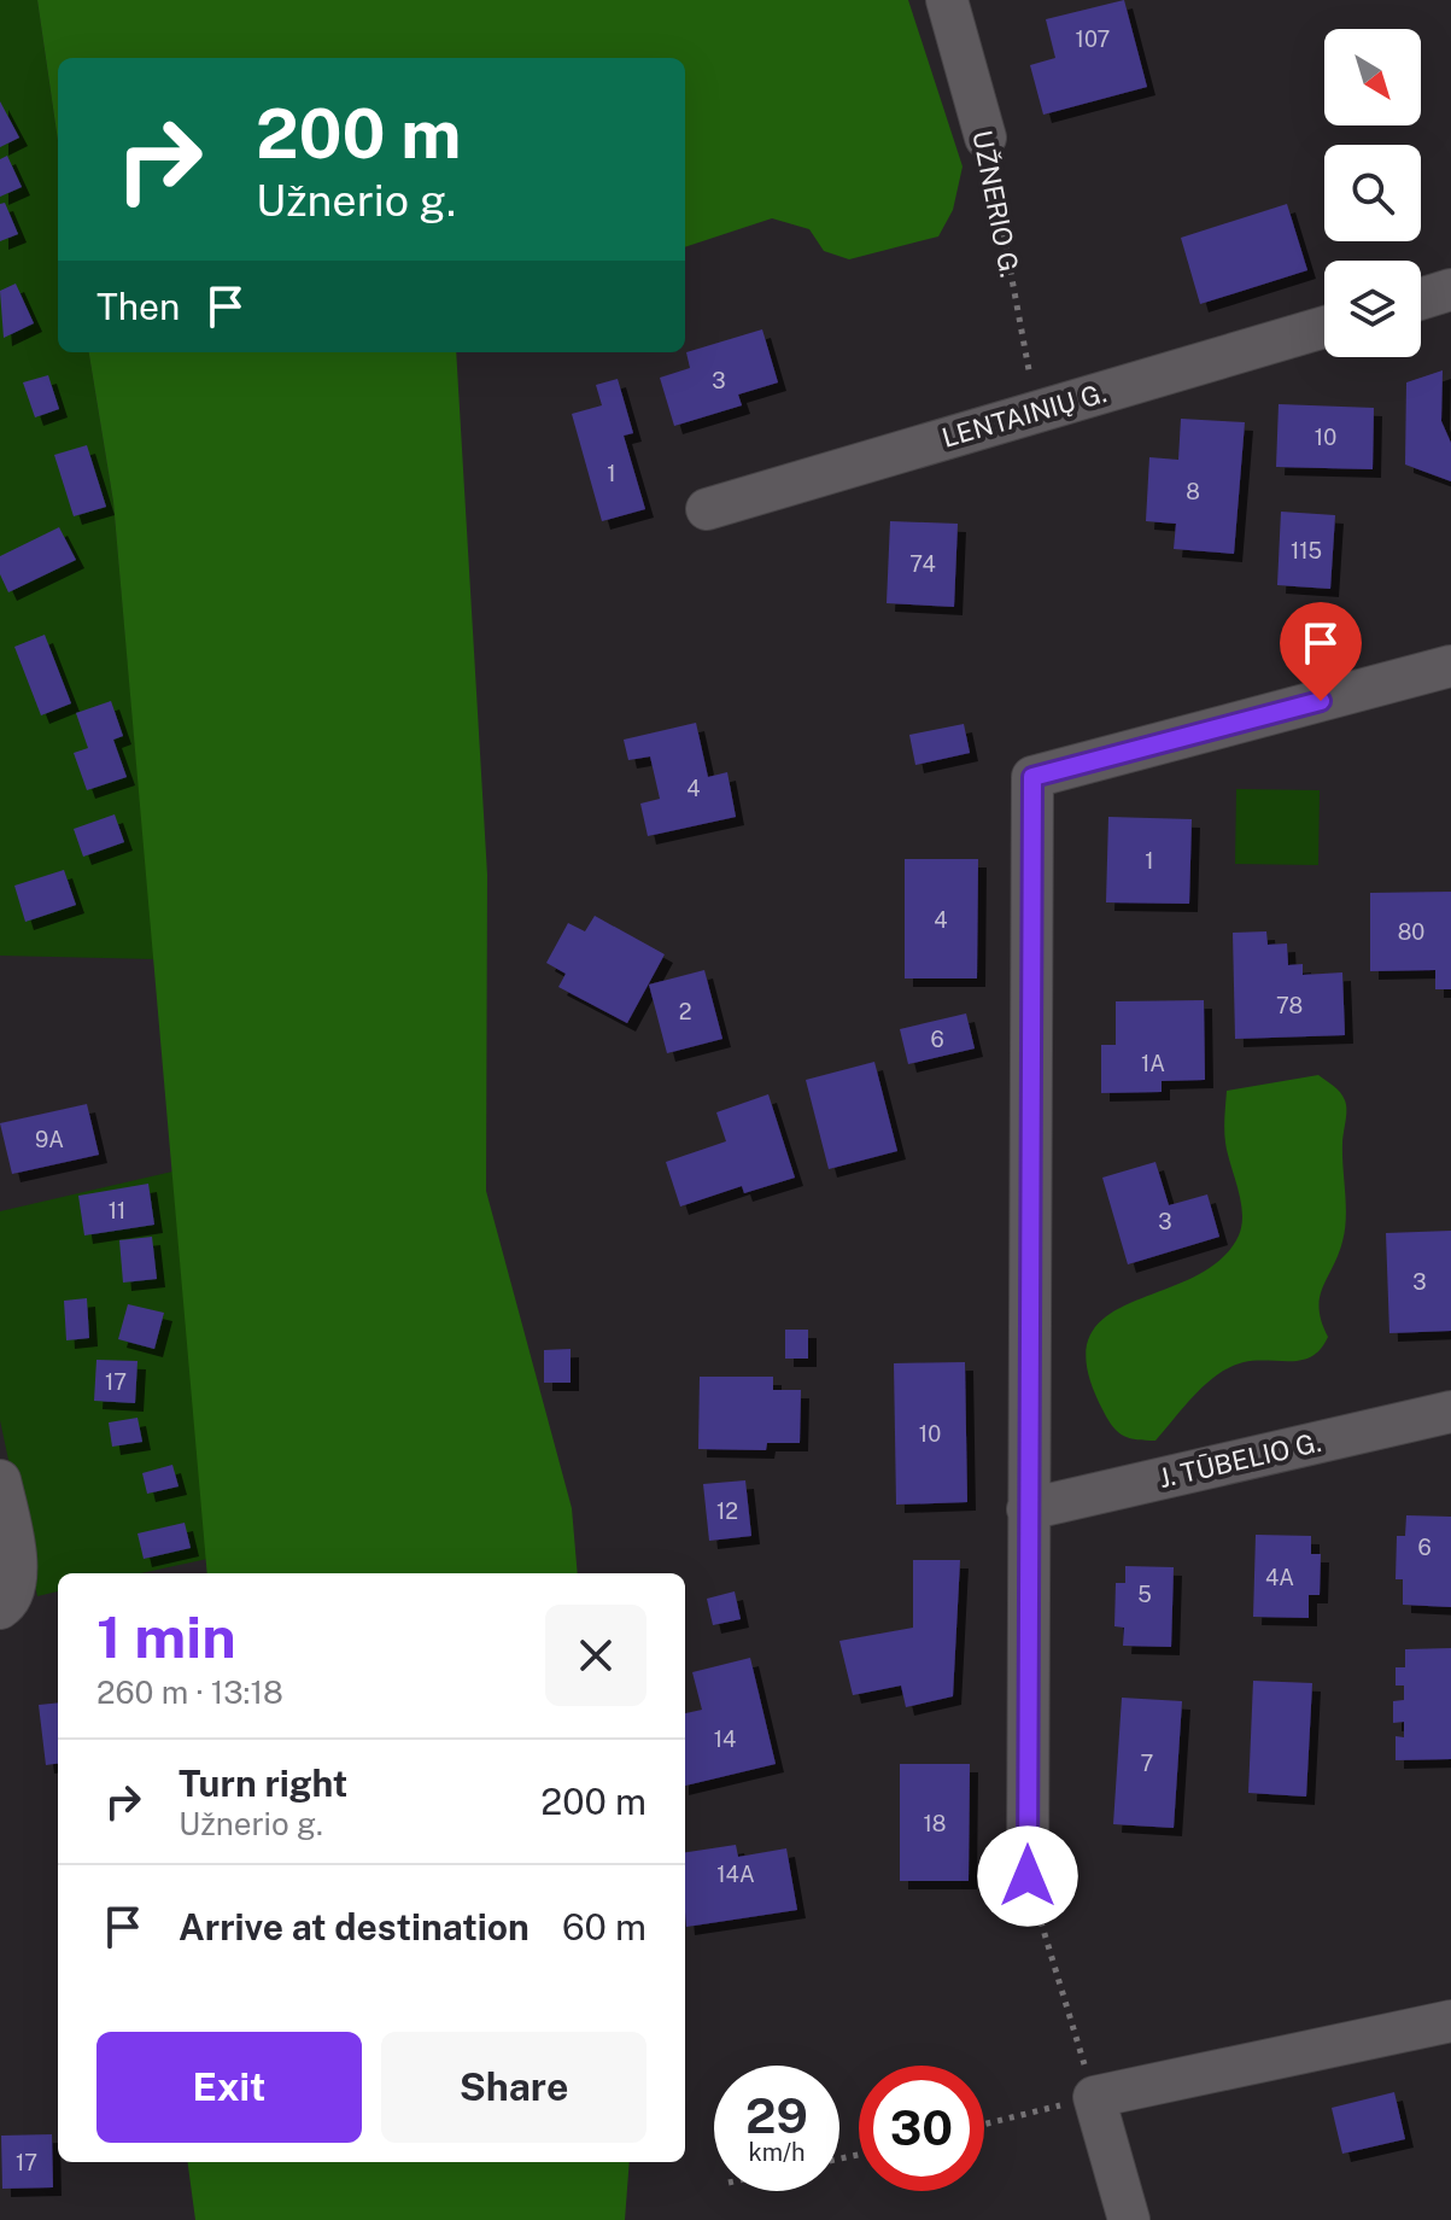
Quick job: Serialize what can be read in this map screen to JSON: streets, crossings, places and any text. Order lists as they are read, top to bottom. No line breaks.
{"streets":{"street":["UŽNERIO G.","LENTAINIŲ G.","J. TŪBELIO G."]},"crossings":[["UŽNERIO G.","LENTAINIŲ G."]],"house_numbers":["107","3","10","1","8","115","74","4","1","4","80","78","2","6","1A","9A","11","3","3","17","10","12","6","4A","5","14","7","18","14A","17"],"north":"bottom right","page":{"turn":["200 m","Užnerio g."],"then":"Then","heading":["1 min","260 m · 13:18"],"list":[{"name":"Turn right","note":"Užnerio g.","value":"200 m"},{"name":"Arrive at destination","value":"60 m"}],"buttons":["Exit","Share"],"speed":"29 km/h","limit":"30"}}
